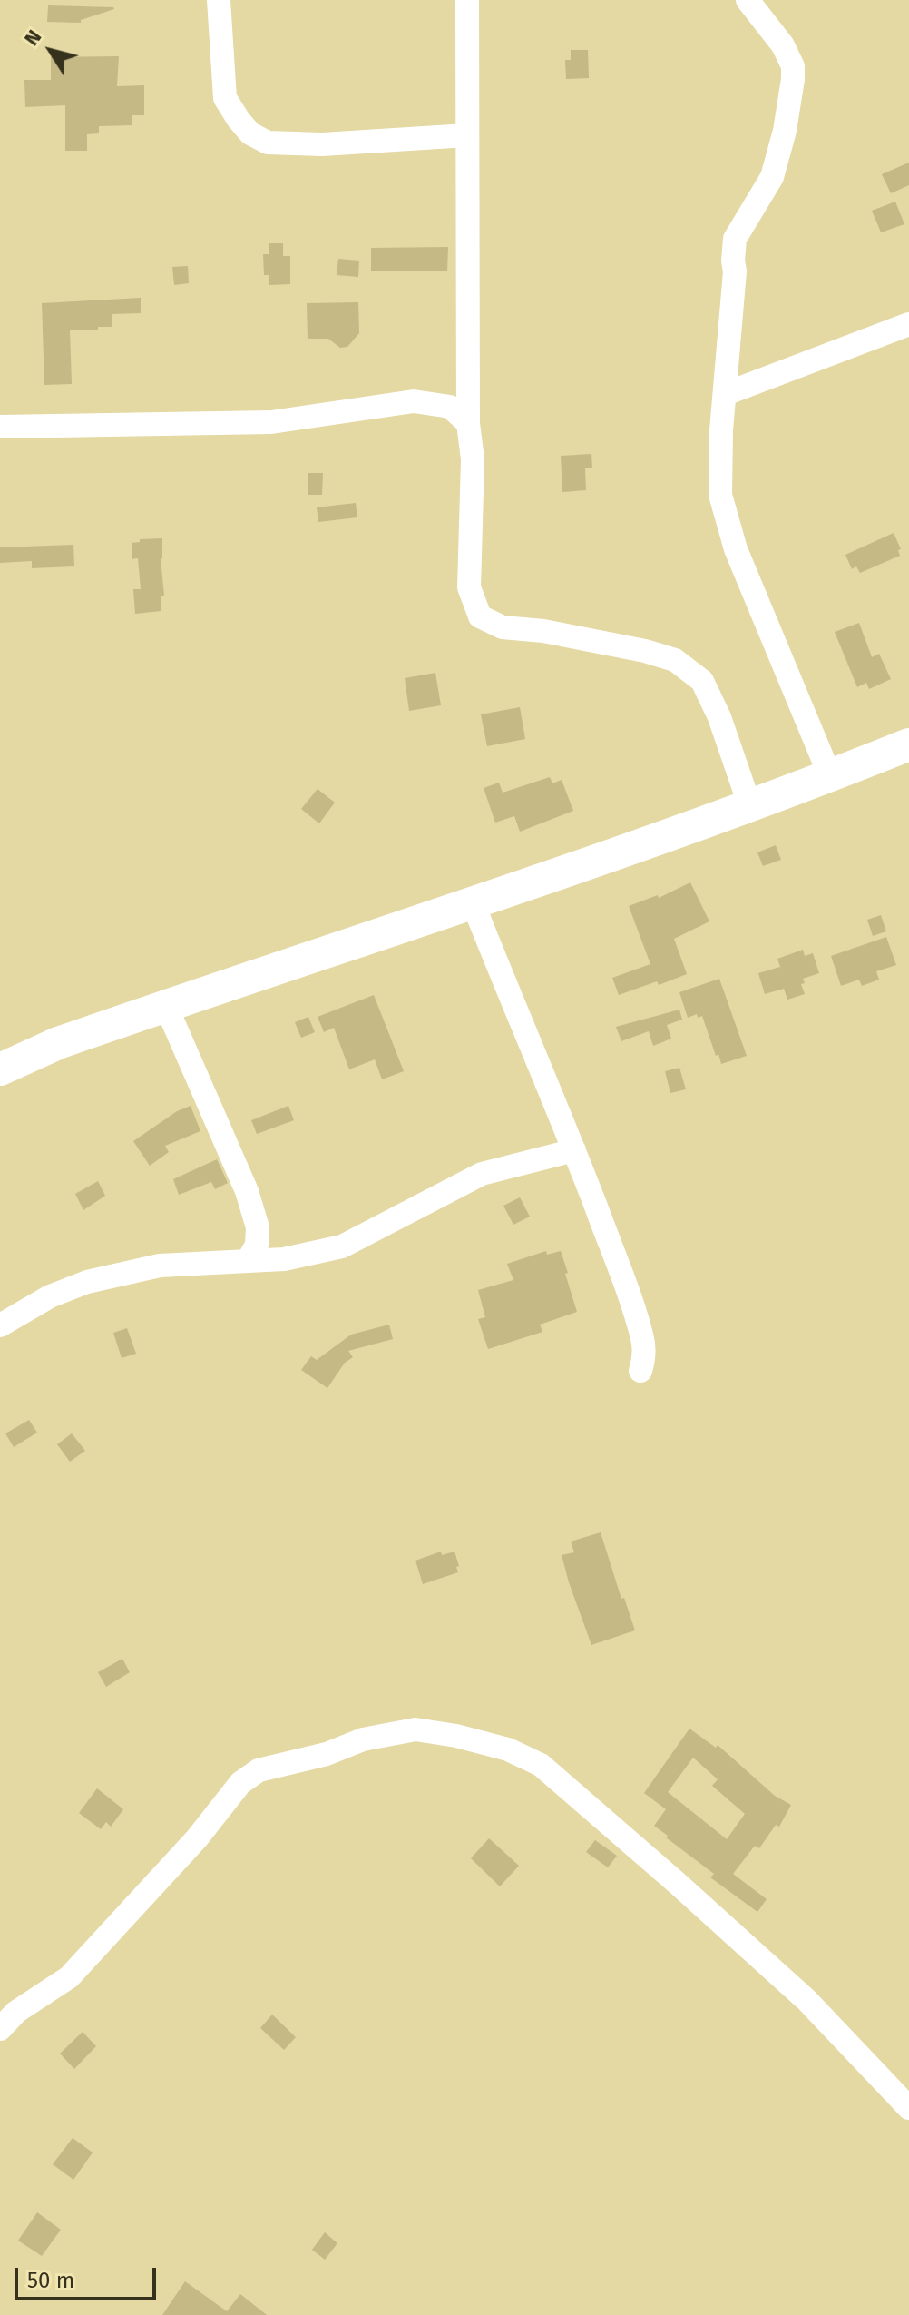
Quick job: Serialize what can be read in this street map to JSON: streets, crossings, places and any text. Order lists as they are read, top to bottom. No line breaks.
{"scale_bar":"50 m","north":"top left"}
